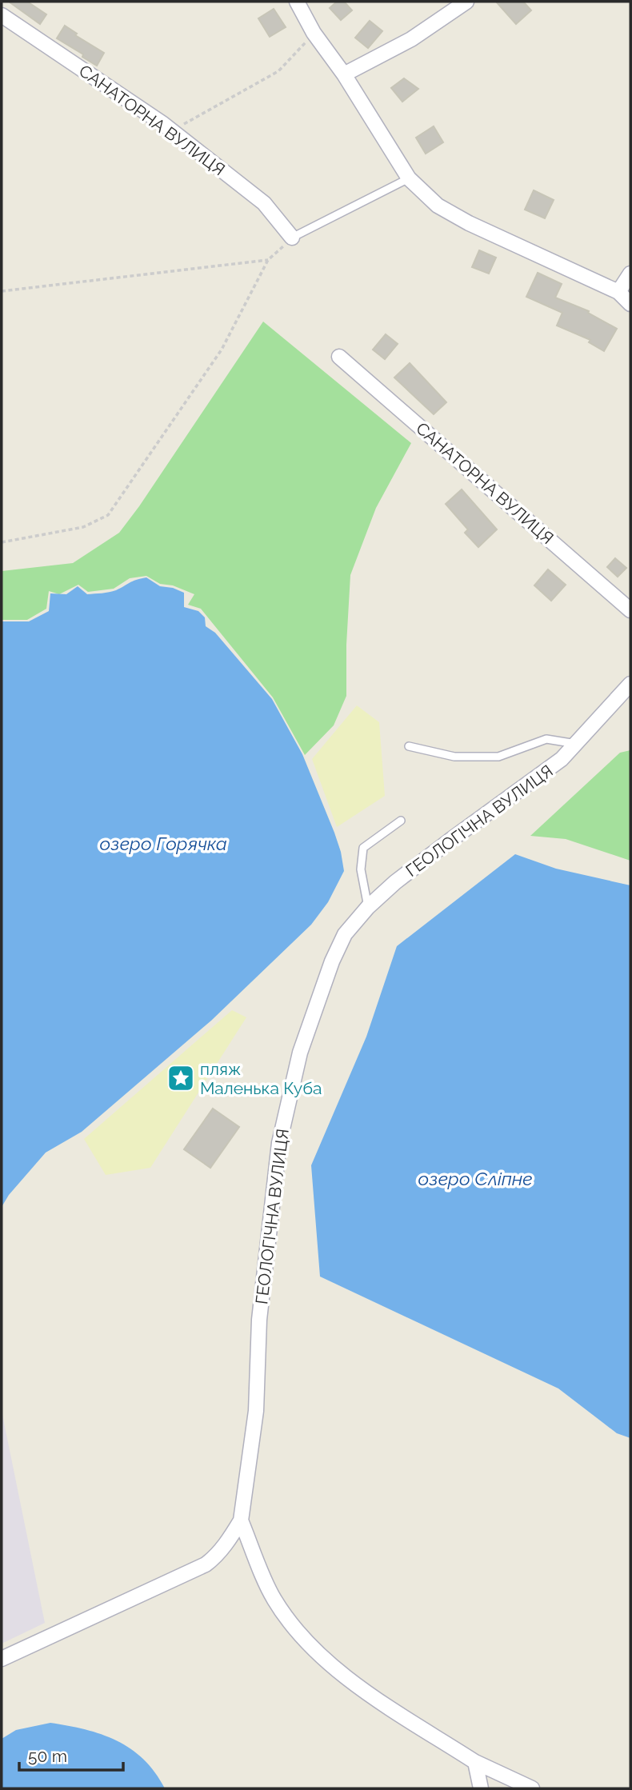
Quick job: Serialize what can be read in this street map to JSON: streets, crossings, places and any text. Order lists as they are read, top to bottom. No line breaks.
{"streets":{"street":["САНАТОРНА ВУЛИЦЯ","ГЕОЛОГІЧНА ВУЛИЦЯ"]},"water":["озеро Горячка","озеро Сліпне"],"places":{"place":["пляж Маленька Куба"]},"scale_bar":"50 m"}
